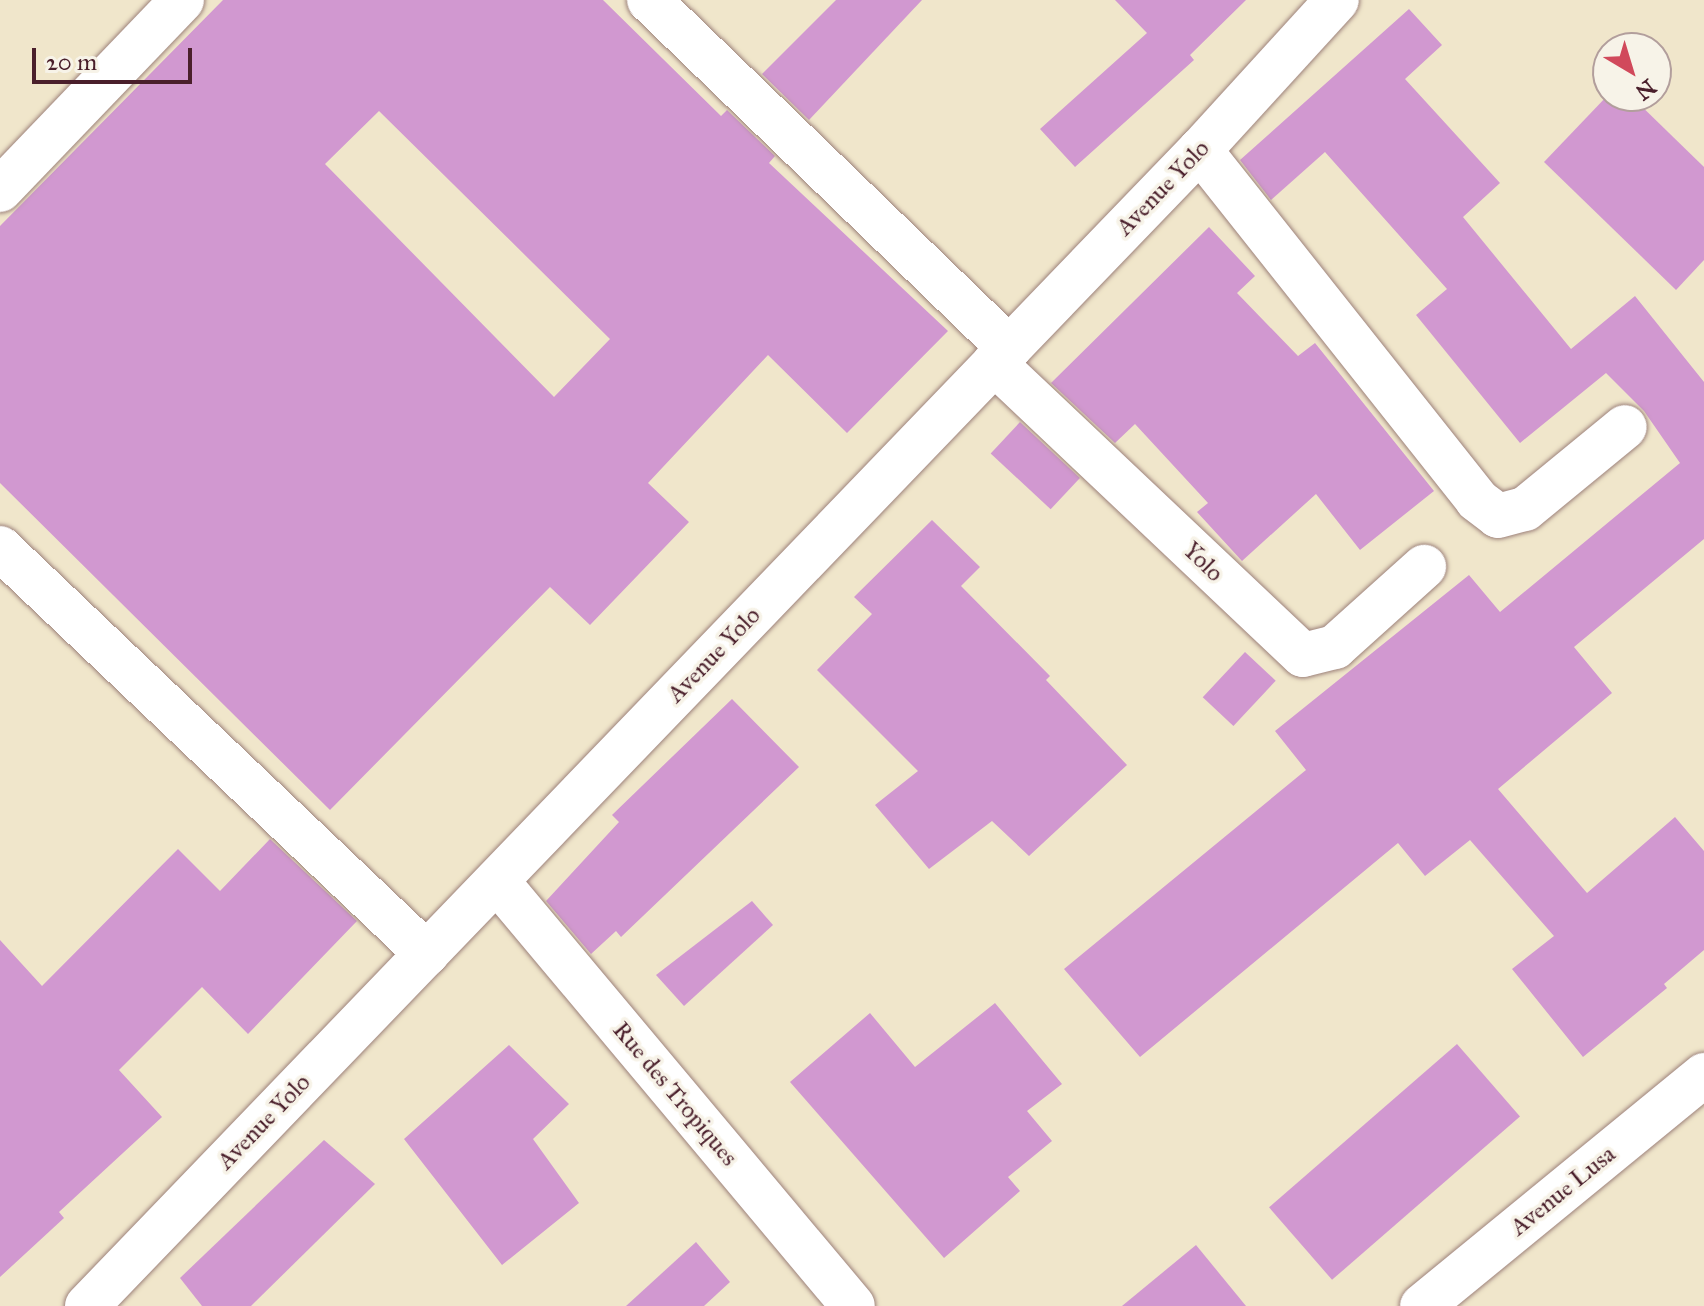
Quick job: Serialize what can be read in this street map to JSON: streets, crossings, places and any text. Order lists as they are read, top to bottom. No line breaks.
{"streets":{"street":["Avenue Yolo","Yolo","Rue des Tropiques","Avenue Lusa"]},"crossings":[["Avenue Yolo","Yolo"],["Avenue Yolo","Rue des Tropiques"]],"scale_bar":"20 m","north":"bottom right"}
